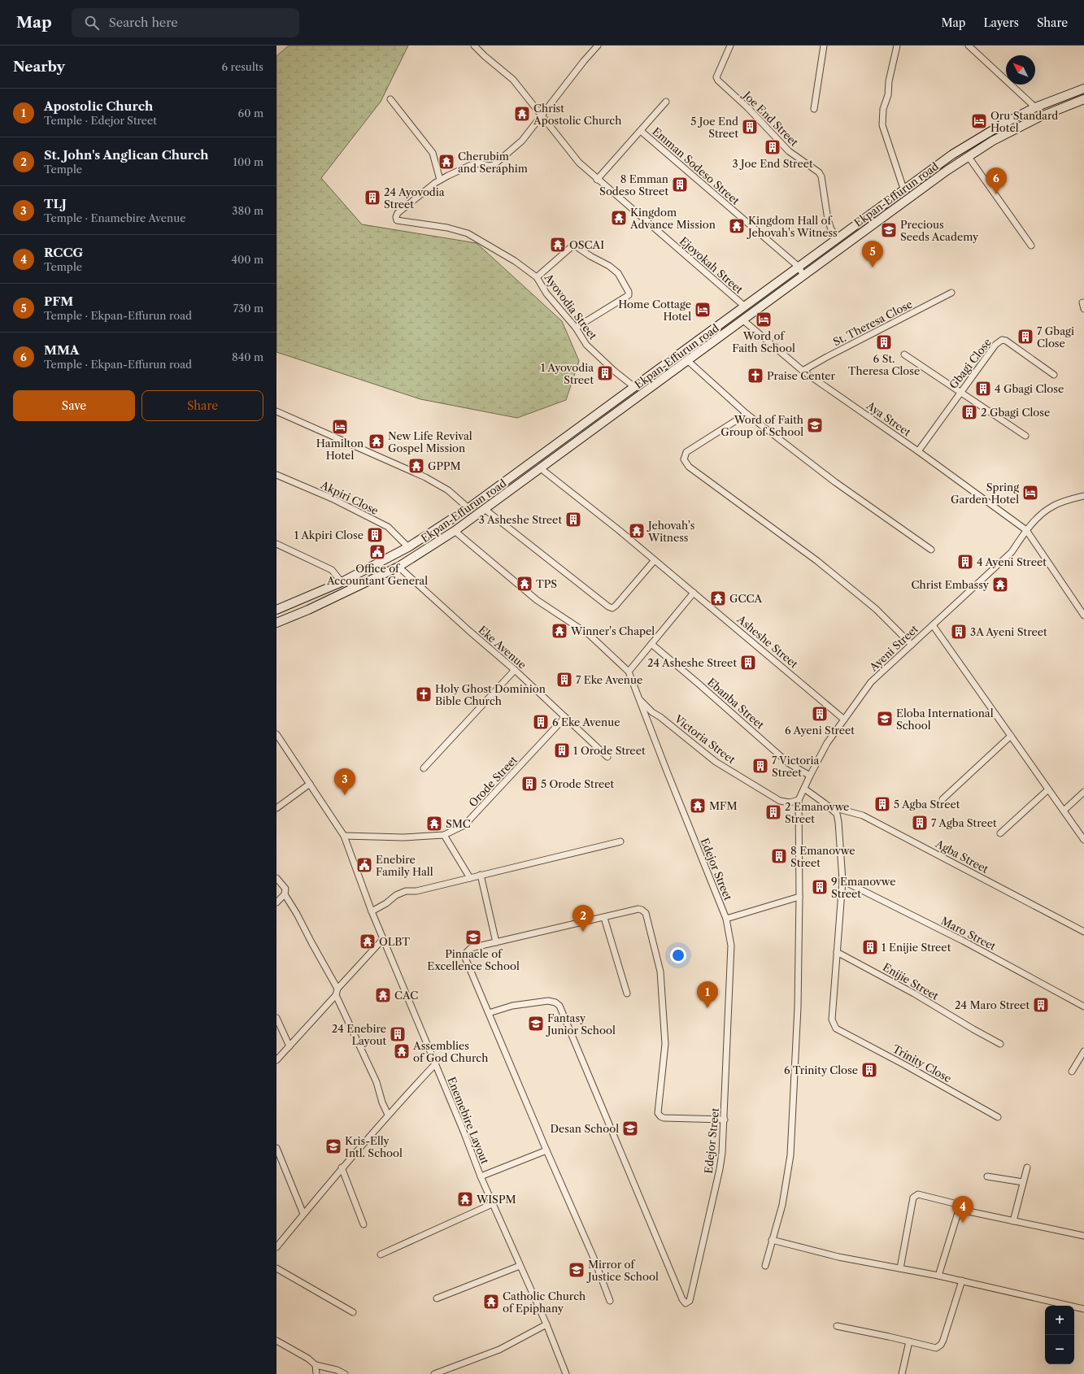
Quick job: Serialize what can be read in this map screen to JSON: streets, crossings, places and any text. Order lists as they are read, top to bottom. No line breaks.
{"streets":{"main road":["Ekpan-Effurun road"],"street":["Joe End Street","Emman Sodeso Street","Ejoyokah Street","Ayovodia Street","St. Theresa Close","Gbagi Close","Aya Street","Akpiri Close","Asheshe Street","Eke Avenue","Ayeni Street","Ebanba Street","Victoria Street","Orode Street","Agba Street","Edejor Street","Maro Street","Enijie Street","Trinity Close","Enemebire Layout"]},"crossings":[["Ekpan-Effurun road","Aya Street"],["Ekpan-Effurun road","Asheshe Street"],["Ekpan-Effurun road","Eke Avenue"],["Ekpan-Effurun road","Edejor Street"],["St. Theresa Close","Aya Street"],["Gbagi Close","Aya Street"],["Aya Street","Ayeni Street"],["Asheshe Street","Ayeni Street"],["Eke Avenue","Orode Street"],["Ayeni Street","Ebanba Street"],["Ayeni Street","Victoria Street"],["Victoria Street","Edejor Street"],["Orode Street","Enemebire Layout"],["Enijie Street","Trinity Close"]],"places":{"temple":["Christ Apostolic Church","Cherubim and Seraphim","Kingdom Advance Mission","Kingdom Hall of Jehovah's Witness","OSCAI","New Life Revival Gospel Mission","GPPM","Jehovah's Witness","TPS","Christ Embassy","GCCA","Winner's Chapel","MFM","SMC","OLBT","CAC","Assemblies of God Church","WISPM","Catholic Church of Epiphany"],"hotel":["Oru Standard Hotel","Home Cottage Hotel","Word of Faith School","Hamilton Hotel","Spring Garden Hotel"],"building":["5 Joe End Street","3 Joe End Street","8 Emman Sodeso Street","24 Ayovodia Street","7 Gbagi Close","6 St. Theresa Close","1 Ayovodia Street","4 Gbagi Close","2 Gbagi Close","3 Asheshe Street","1 Akpiri Close","4 Ayeni Street","3A Ayeni Street","24 Asheshe Street","7 Eke Avenue","6 Ayeni Street","6 Eke Avenue","1 Orode Street","7 Victoria Street","5 Orode Street","5 Agba Street","2 Emanovwe Street","7 Agba Street","8 Emanovwe Street","9 Emanovwe Street","1 Enijie Street","24 Maro Street","24 Enebire Layout","6 Trinity Close"],"school or university":["Precious Seeds Academy","Word of Faith Group of School","Eloba International School","Pinnacle of Excellence School","Fantasy Junior School","Desan School","Kris-Elly Intl. School","Mirror of Justice School"],"church":["Praise Center","Holy Ghost Dominion Bible Church"],"public building":["Office of Accountant General","Enebire Family Hall"]},"north":"top left","page":{"header":"Map","search":"Search here","nav":["Map","Layers","Share"],"heading":["Nearby","6 results"],"list":[{"mark":"1","name":"Apostolic Church","note":"Temple · Edejor Street","value":"60 m"},{"mark":"2","name":"St. John's Anglican Church","note":"Temple","value":"100 m"},{"mark":"3","name":"TLJ","note":"Temple · Enamebire Avenue","value":"380 m"},{"mark":"4","name":"RCCG","note":"Temple","value":"400 m"},{"mark":"5","name":"PFM","note":"Temple · Ekpan-Effurun road","value":"730 m"},{"mark":"6","name":"MMA","note":"Temple · Ekpan-Effurun road","value":"840 m"}],"pins":["6","5","3","2","1","4"],"buttons":["Save","Share"],"map_buttons":["+","−"]}}
